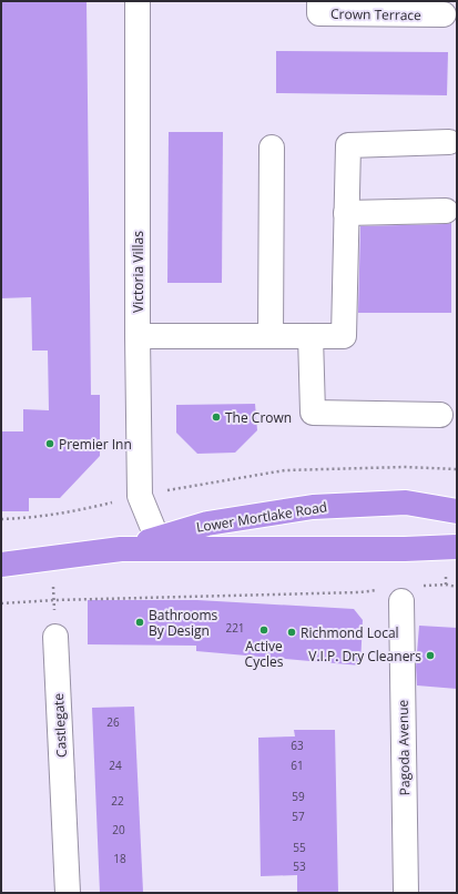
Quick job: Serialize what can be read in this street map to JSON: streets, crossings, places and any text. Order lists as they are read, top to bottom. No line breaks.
{"streets":{"highway":["Lower Mortlake Road"],"street":["Crown Terrace","Victoria Villas","Castlegate","Pagoda Avenue"]},"crossings":[["Victoria Villas","Lower Mortlake Road"]],"places":["The Crown","Premier Inn","Bathrooms By Design","Active Cycles","Richmond Local","V.I.P. Dry Cleaners"],"house_numbers":["221","26","63","24","61","59","22","57","20","55","18","53"]}
